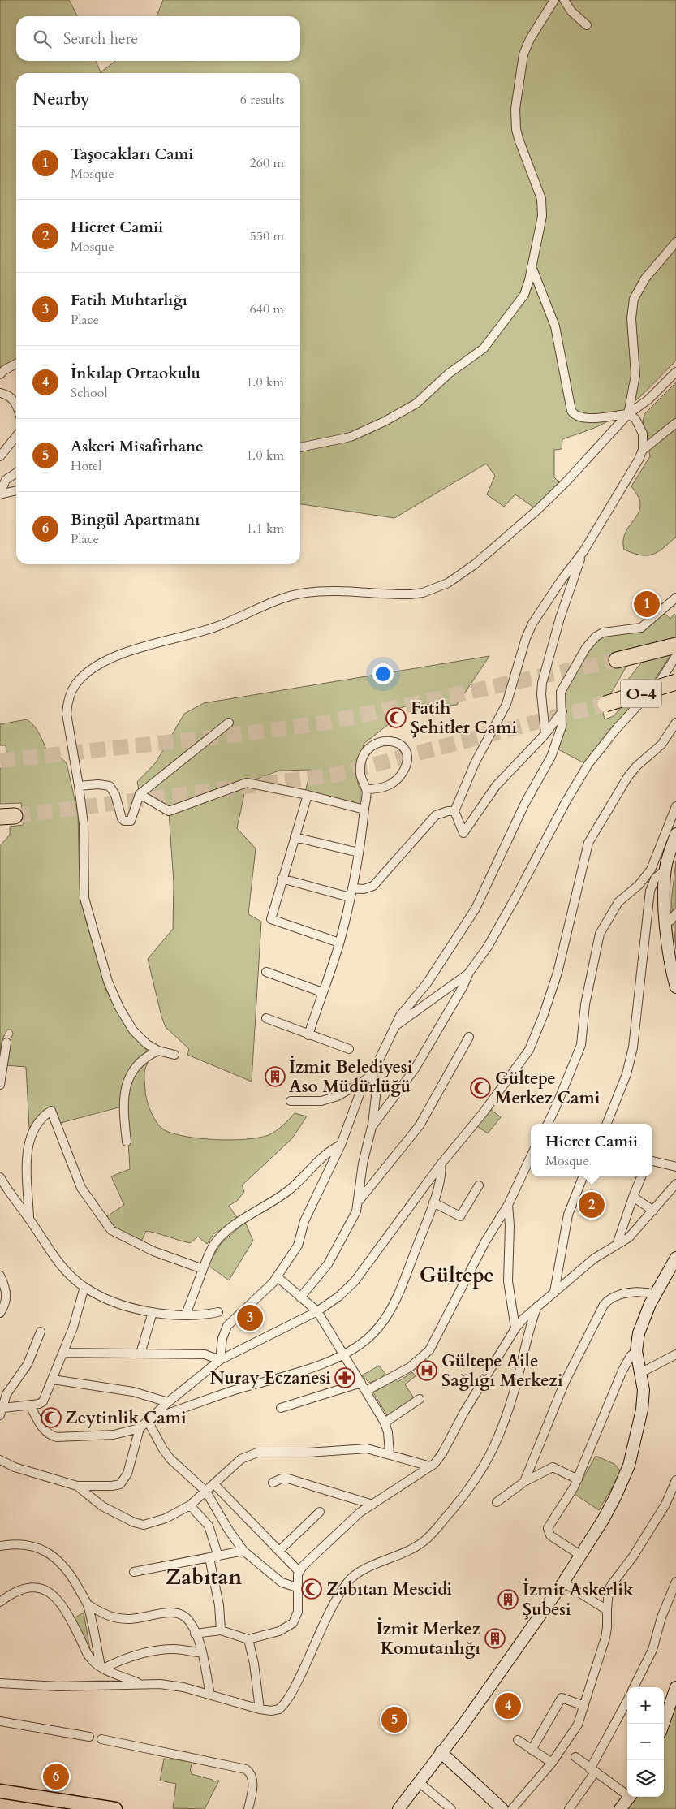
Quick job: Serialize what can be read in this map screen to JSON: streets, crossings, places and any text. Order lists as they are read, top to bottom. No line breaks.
{"streets":{"highway":["O-4"]},"districts":["Gültepe","Zabıtan"],"places":{"mosque":["Fatih Şehitler Cami","Gültepe Merkez Cami","Zeytinlik Cami","Zabıtan Mescidi"],"building":["İzmit Belediyesi Aso Müdürlüğü","İzmit Askerlik Şubesi","İzmit Merkez Komutanlığı"],"hospital":["Gültepe Aile Sağlığı Merkezi"],"pharmacy":["Nuray Eczanesi"]},"page":{"search":"Search here","heading":["Nearby","6 results"],"list":[{"mark":"1","name":"Taşocakları Cami","note":"Mosque","value":"260 m"},{"mark":"2","name":"Hicret Camii","note":"Mosque","value":"550 m"},{"mark":"3","name":"Fatih Muhtarlığı","note":"Place","value":"640 m"},{"mark":"4","name":"İnkılap Ortaokulu","note":"School","value":"1.0 km"},{"mark":"5","name":"Askeri Misafirhane","note":"Hotel","value":"1.0 km"},{"mark":"6","name":"Bingül Apartmanı","note":"Place","value":"1.1 km"}],"pins":["1","2","3","4","5","6"],"popup":["Hicret Camii","Mosque"],"map_buttons":["+","−"]}}
